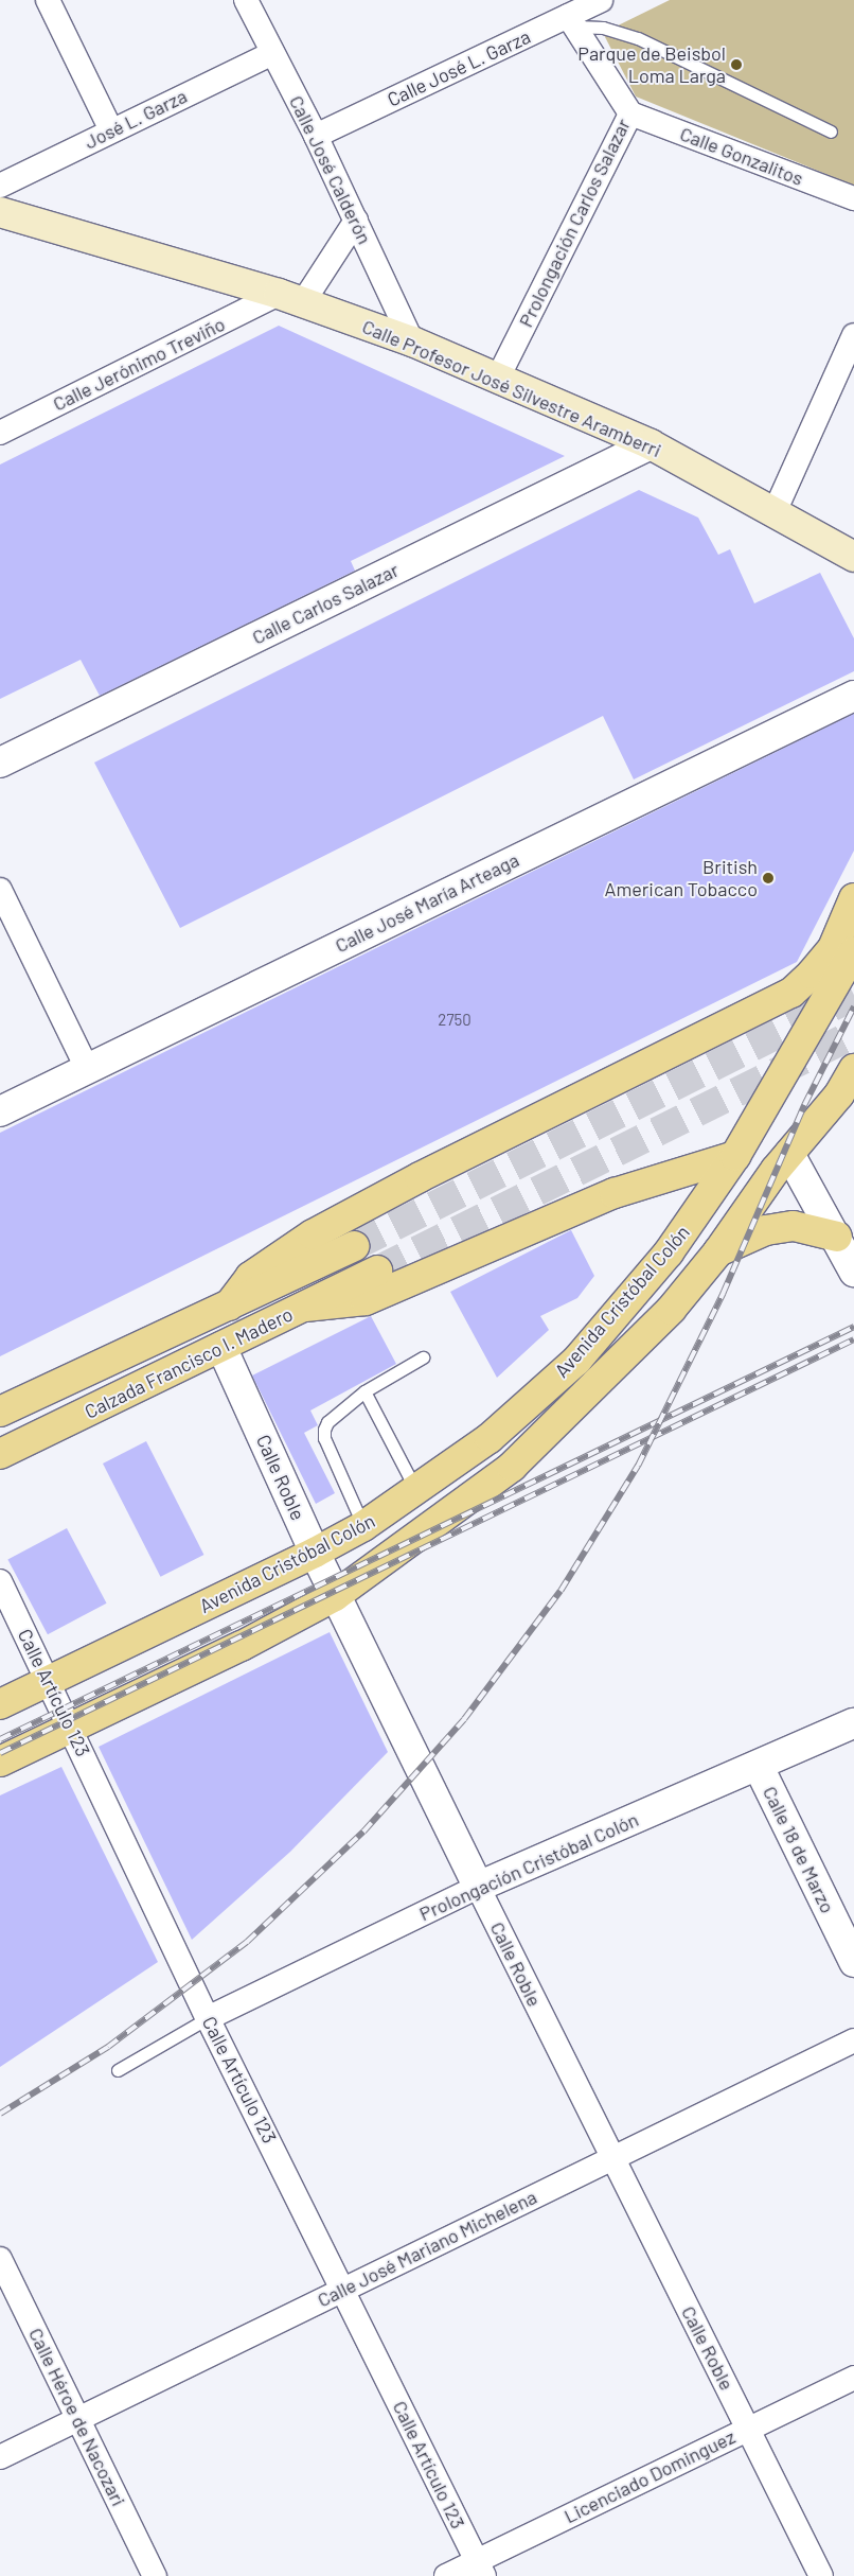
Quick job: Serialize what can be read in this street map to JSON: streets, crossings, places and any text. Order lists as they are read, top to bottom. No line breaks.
{"streets":{"main road":["Calle Profesor José Silvestre Aramberri","Avenida Cristóbal Colón","Calzada Francisco I. Madero"],"street":["Calle José L. Garza","José L. Garza","Calle Gonzalitos","Calle José Calderón","Prolongación Carlos Salazar","Calle Jerónimo Treviño","Calle Carlos Salazar","Calle José María Arteaga","Calle Roble","Calle Artículo 123","Calle 18 de Marzo","Prolongación Cristóbal Colón","Calle José Mariano Michelena","Calle Héroe de Nacozari","Licenciado Dominguez"]},"crossings":[["Calle José L. Garza","Calle José Calderón"],["Calle José L. Garza","Prolongación Carlos Salazar"],["José L. Garza","Calle José Calderón"],["Calle Gonzalitos","Prolongación Carlos Salazar"],["Calle José Calderón","Calle Profesor José Silvestre Aramberri"],["Prolongación Carlos Salazar","Calle Profesor José Silvestre Aramberri"],["Calle Jerónimo Treviño","Calle Profesor José Silvestre Aramberri"],["Calle Profesor José Silvestre Aramberri","Calle Carlos Salazar"],["Avenida Cristóbal Colón","Calle Roble"],["Avenida Cristóbal Colón","Calle Artículo 123"],["Calzada Francisco I. Madero","Calle Roble"],["Calle Roble","Prolongación Cristóbal Colón"],["Calle Roble","Calle José Mariano Michelena"],["Calle Roble","Licenciado Dominguez"],["Calle Artículo 123","Prolongación Cristóbal Colón"],["Calle Artículo 123","Calle José Mariano Michelena"],["Calle Artículo 123","Licenciado Dominguez"],["Calle 18 de Marzo","Prolongación Cristóbal Colón"],["Calle José Mariano Michelena","Calle Héroe de Nacozari"]],"places":["Parque de Beisbol Loma Larga","British American Tobacco"],"house_numbers":["2750"]}
